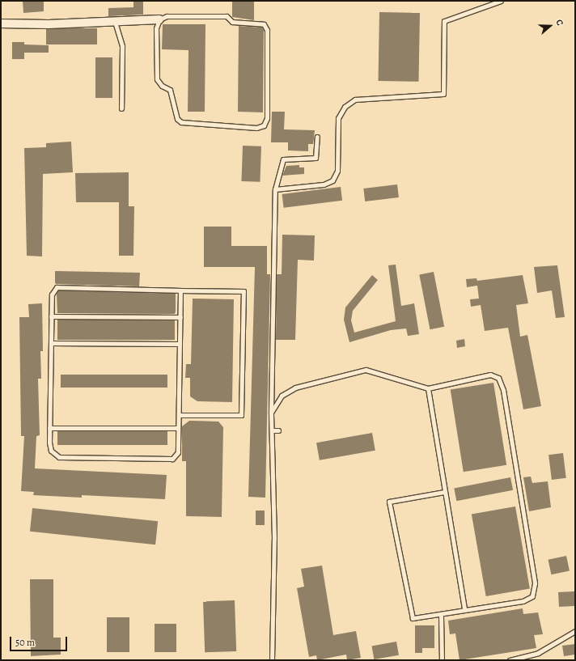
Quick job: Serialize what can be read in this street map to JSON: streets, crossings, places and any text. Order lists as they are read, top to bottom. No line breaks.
{"scale_bar":"50 m","north":"right"}
